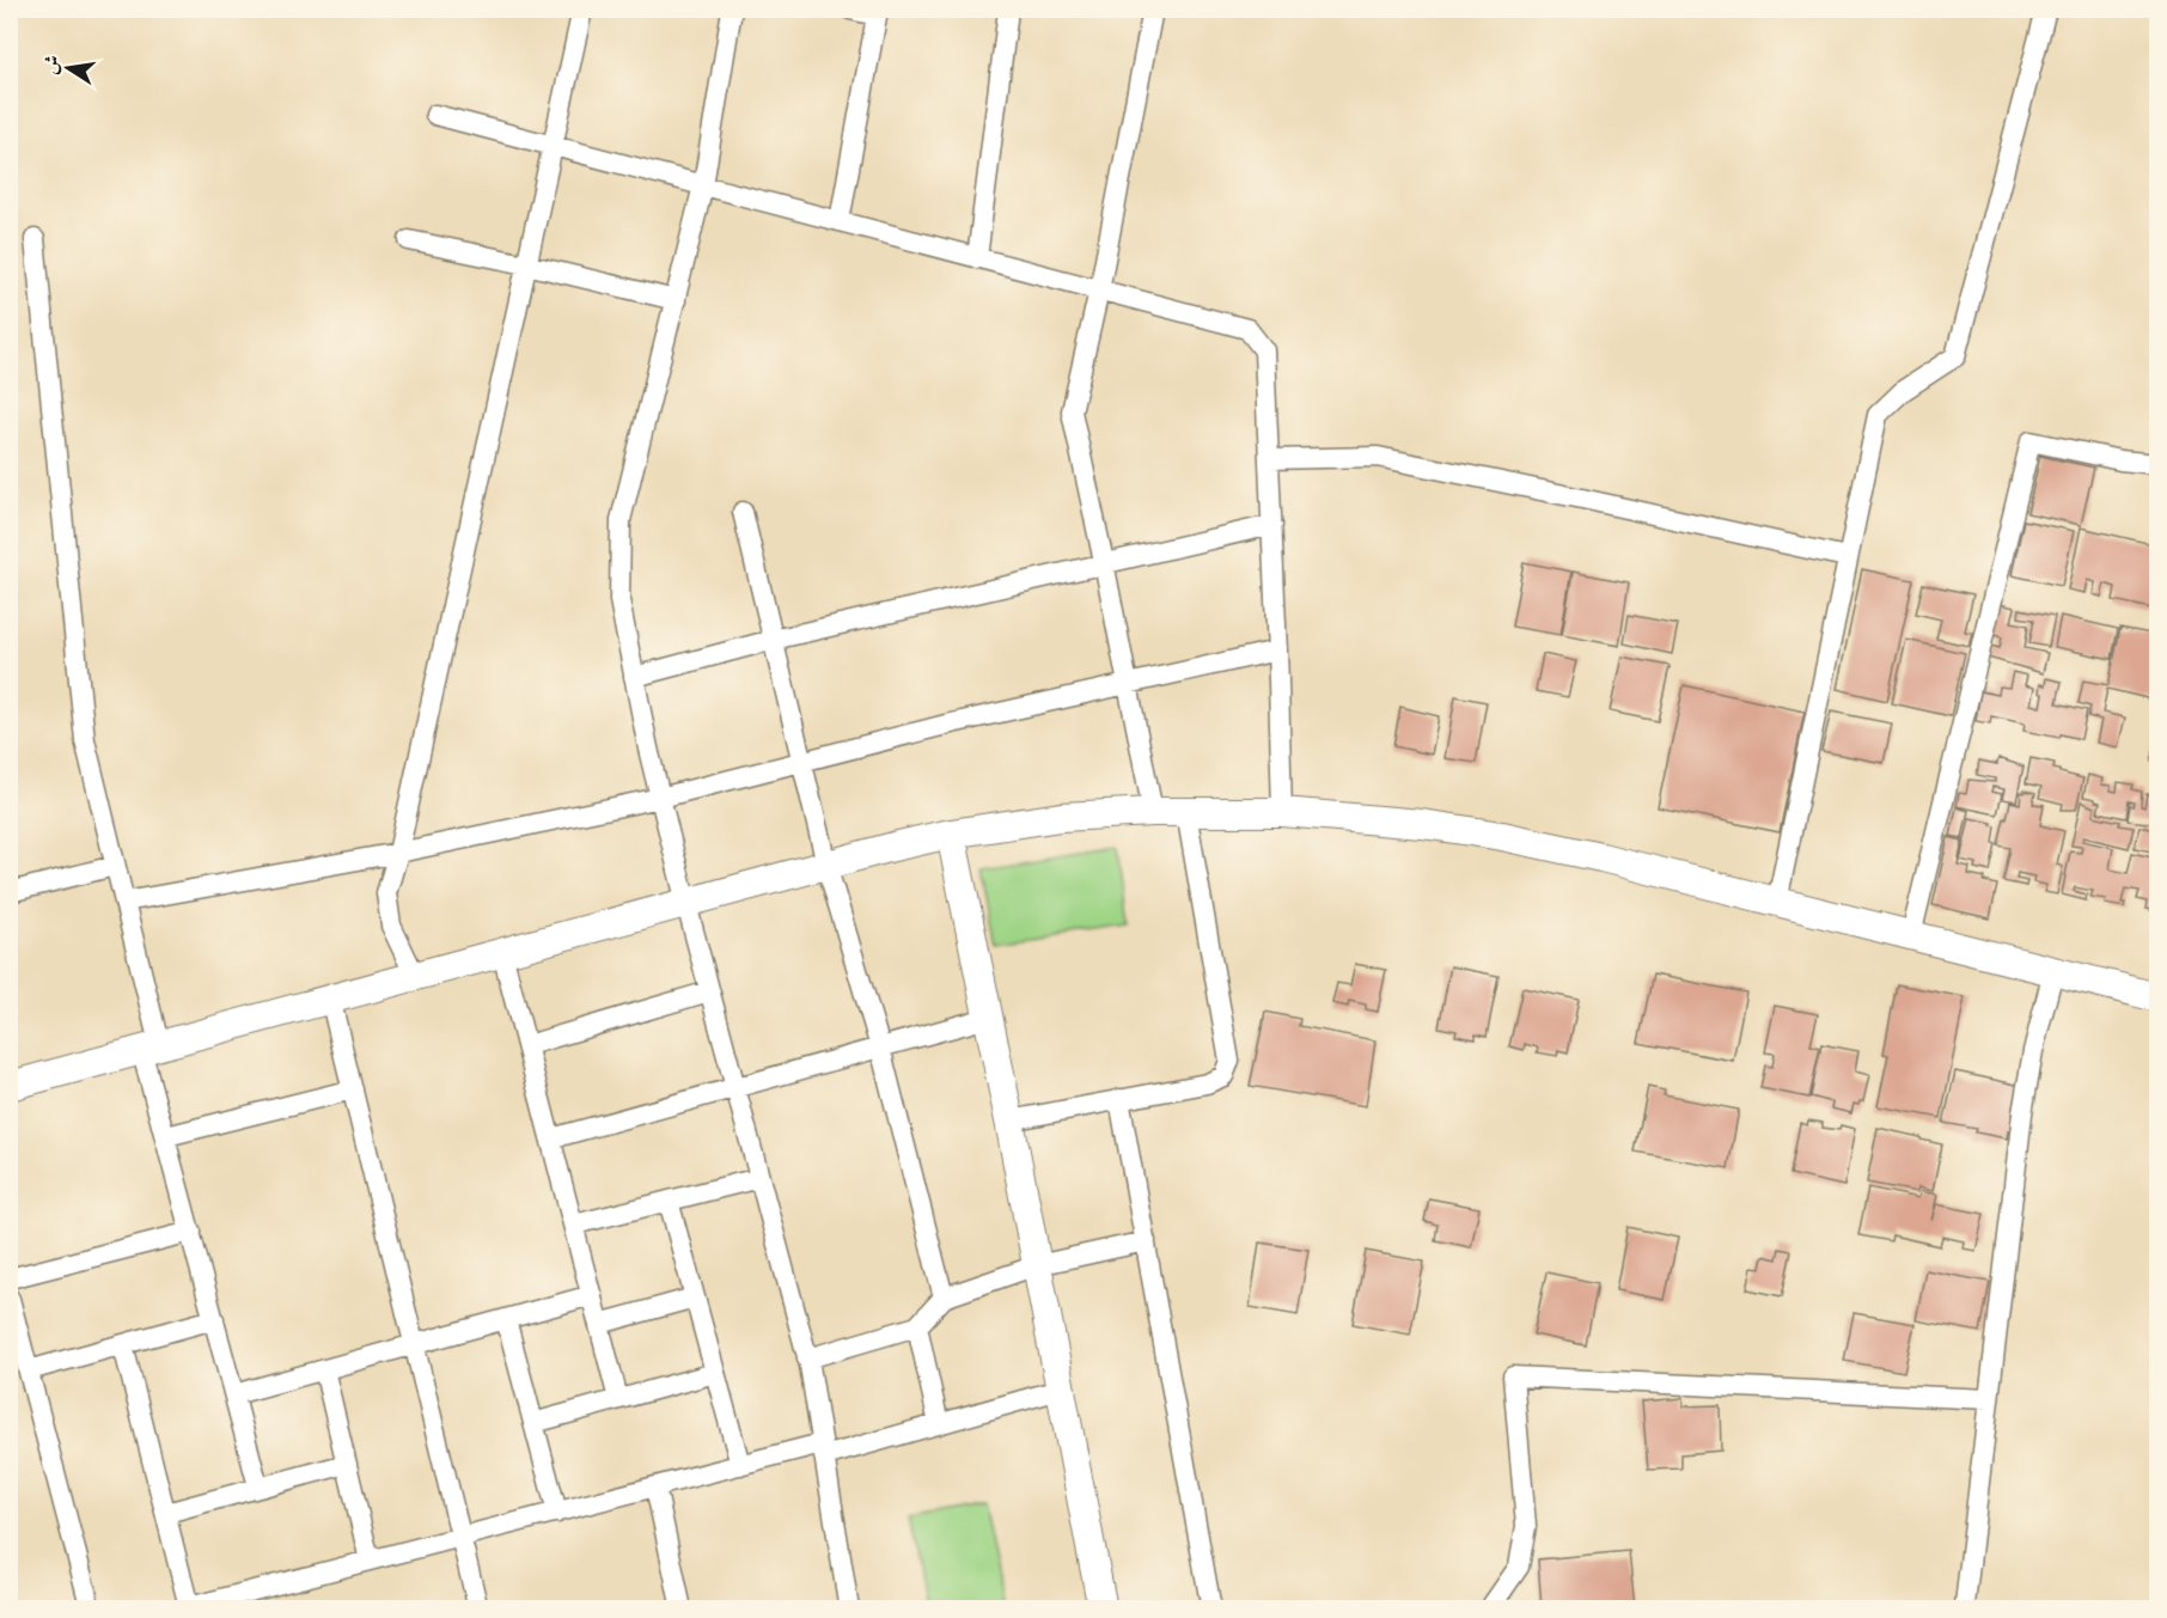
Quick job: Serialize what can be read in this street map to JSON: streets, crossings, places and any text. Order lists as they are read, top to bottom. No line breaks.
{"north":"left"}
